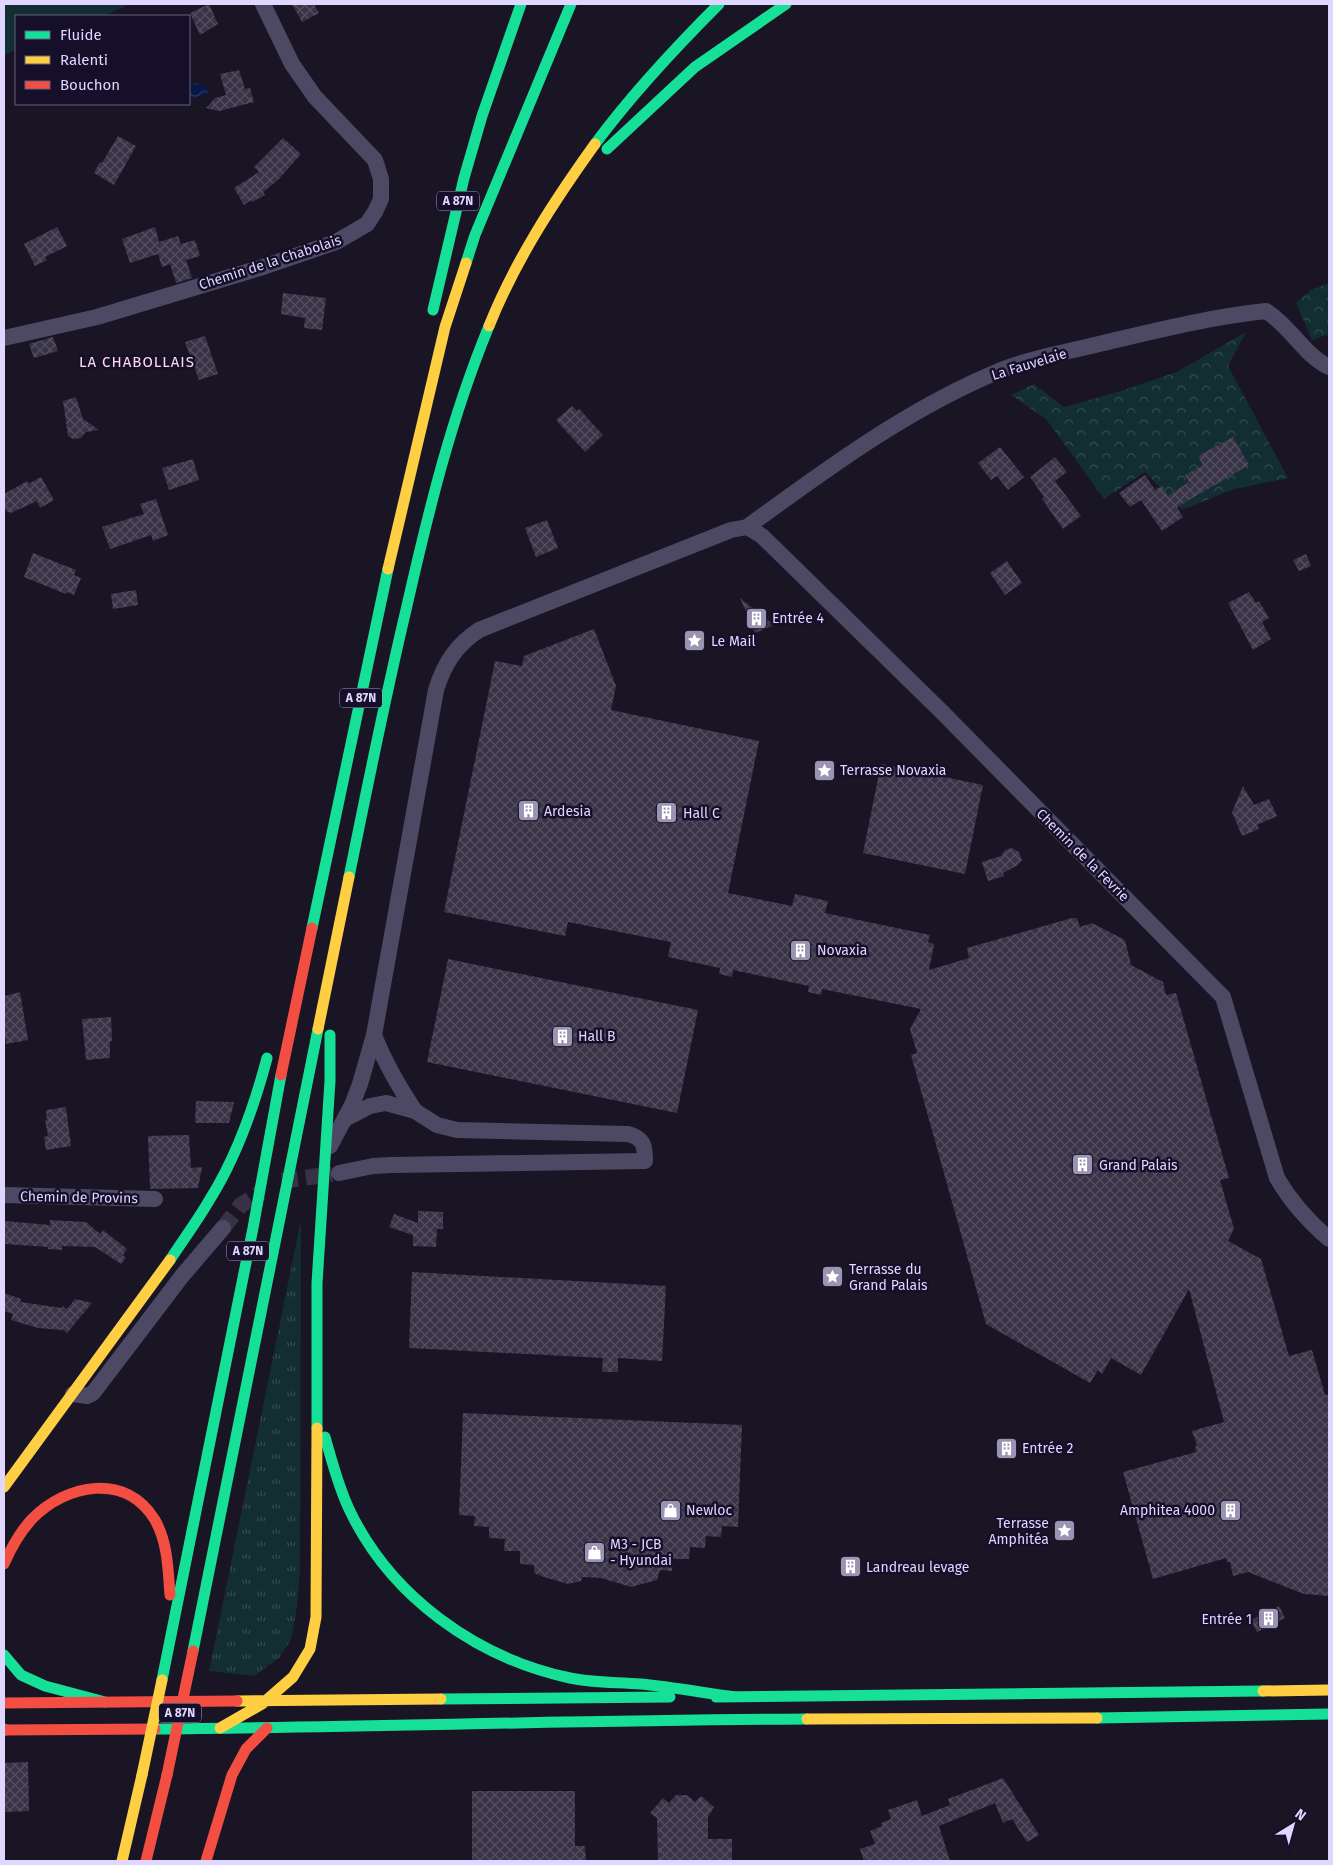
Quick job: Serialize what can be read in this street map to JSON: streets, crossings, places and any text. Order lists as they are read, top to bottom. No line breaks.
{"streets":{"main road":["A 87N"],"street":["Chemin de la Chabolais","La Fauvelaie","Chemin de la Fevrie","Chemin de Provins"]},"crossings":[["La Fauvelaie","Chemin de la Fevrie"]],"districts":["LA CHABOLLAIS"],"places":{"building":["Entrée 4","Ardesia","Hall C","Novaxia","Hall B","Grand Palais","Entrée 2","Amphitea 4000","Landreau levage","Entrée 1"],"place":["Le Mail","Terrasse Novaxia","Terrasse du Grand Palais","Terrasse Amphitéa"],"shop":["Newloc","M3 - JCB - Hyundai"]},"legend":["Fluide","Ralenti","Bouchon"],"north":"top right"}
